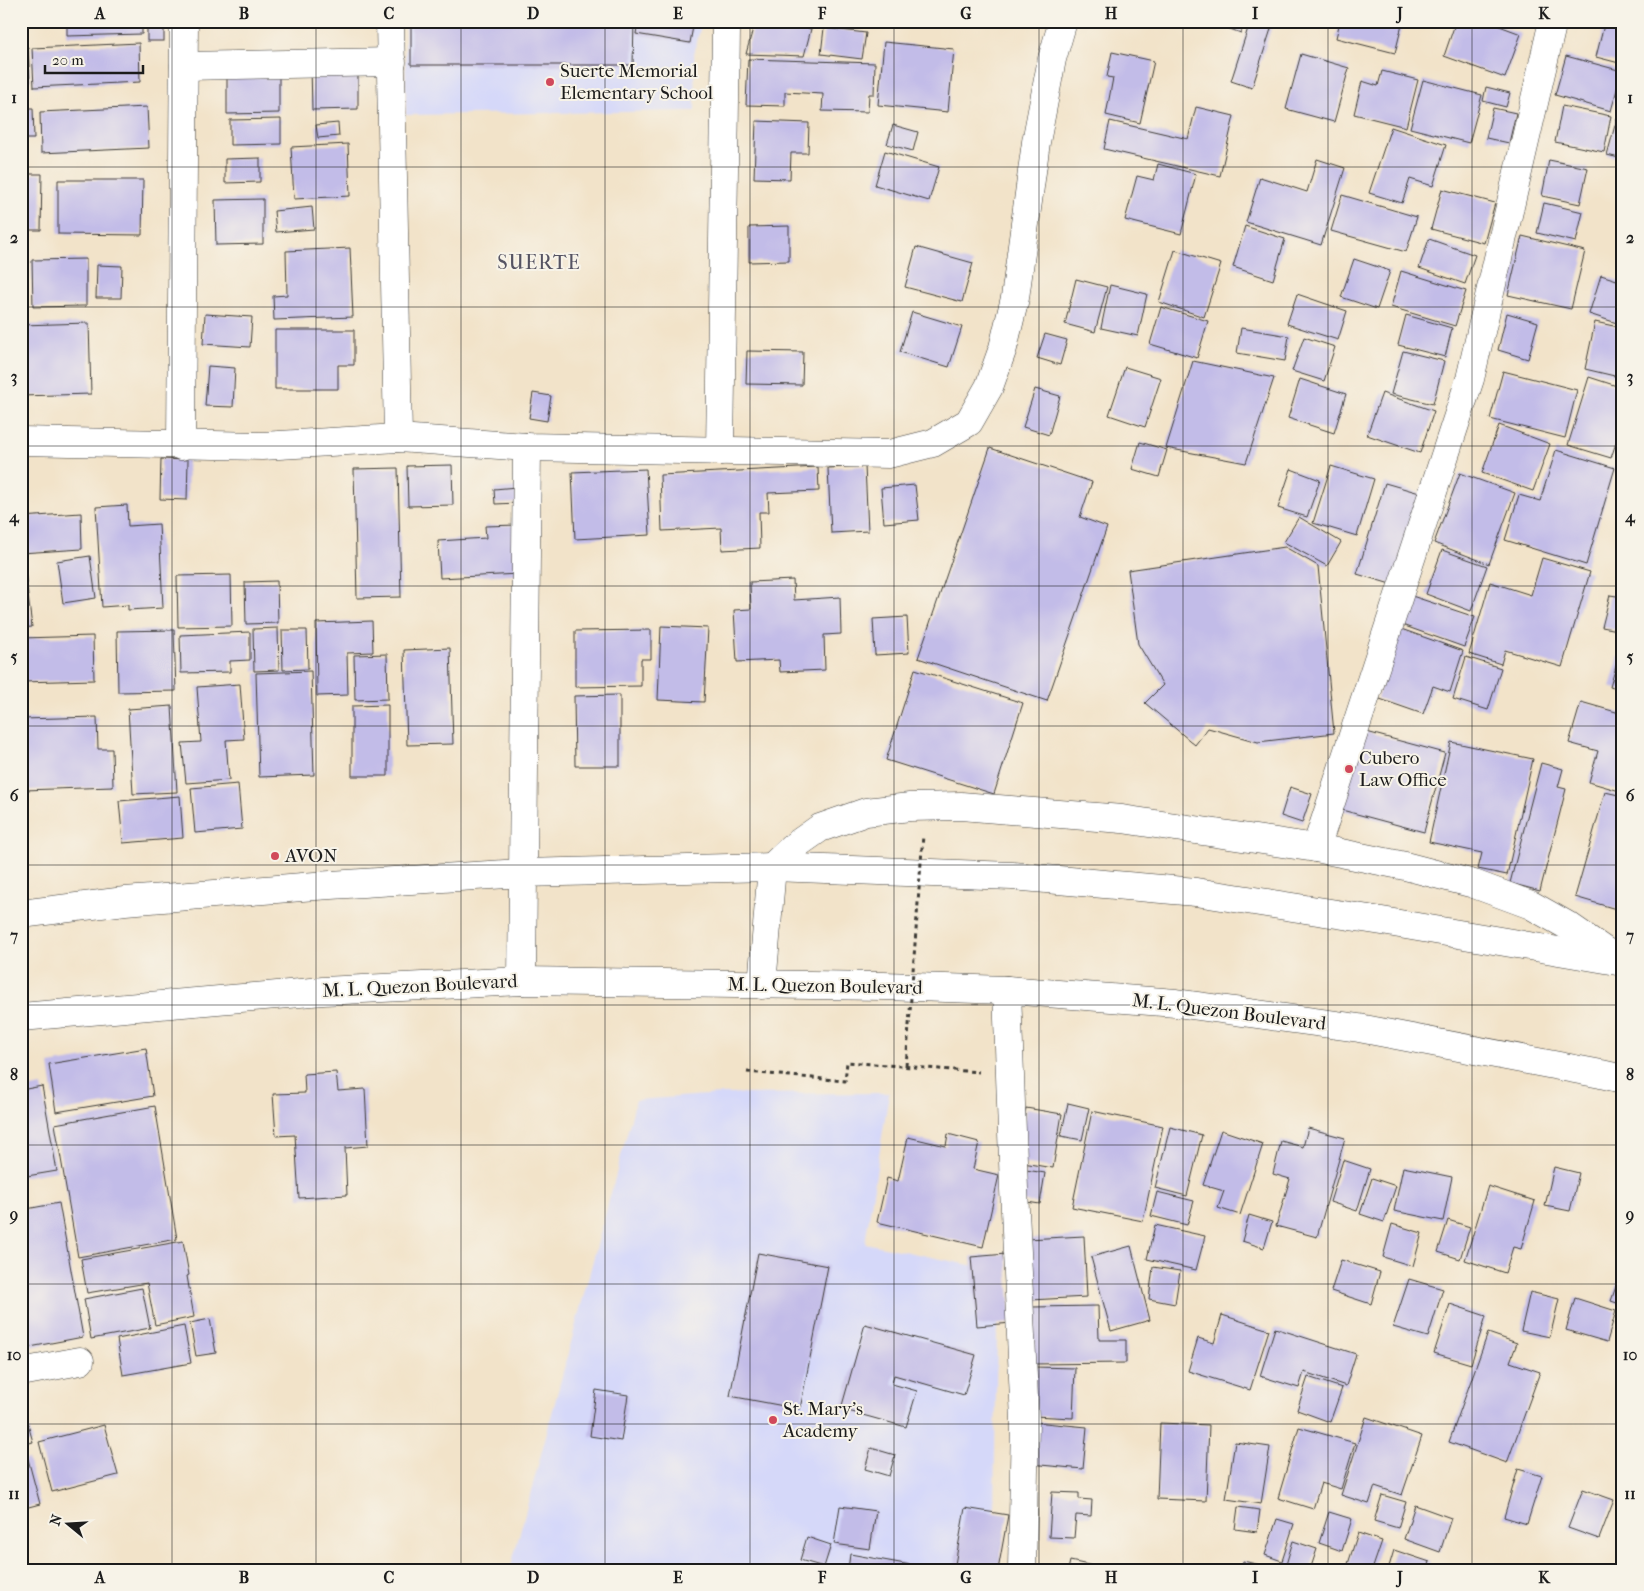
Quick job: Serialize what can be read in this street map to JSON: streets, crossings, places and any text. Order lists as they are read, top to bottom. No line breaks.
{"streets":{"main road":["M. L. Quezon Boulevard"]},"districts":["SUERTE"],"places":["Suerte Memorial Elementary School","Cubero Law Office","AVON","St. Mary's Academy"],"scale_bar":"20 m","north":"left","grid":{"columns":["A","B","C","D","E","F","G","H","I","J","K"],"rows":["1","2","3","4","5","6","7","8","9","10","11"]}}
